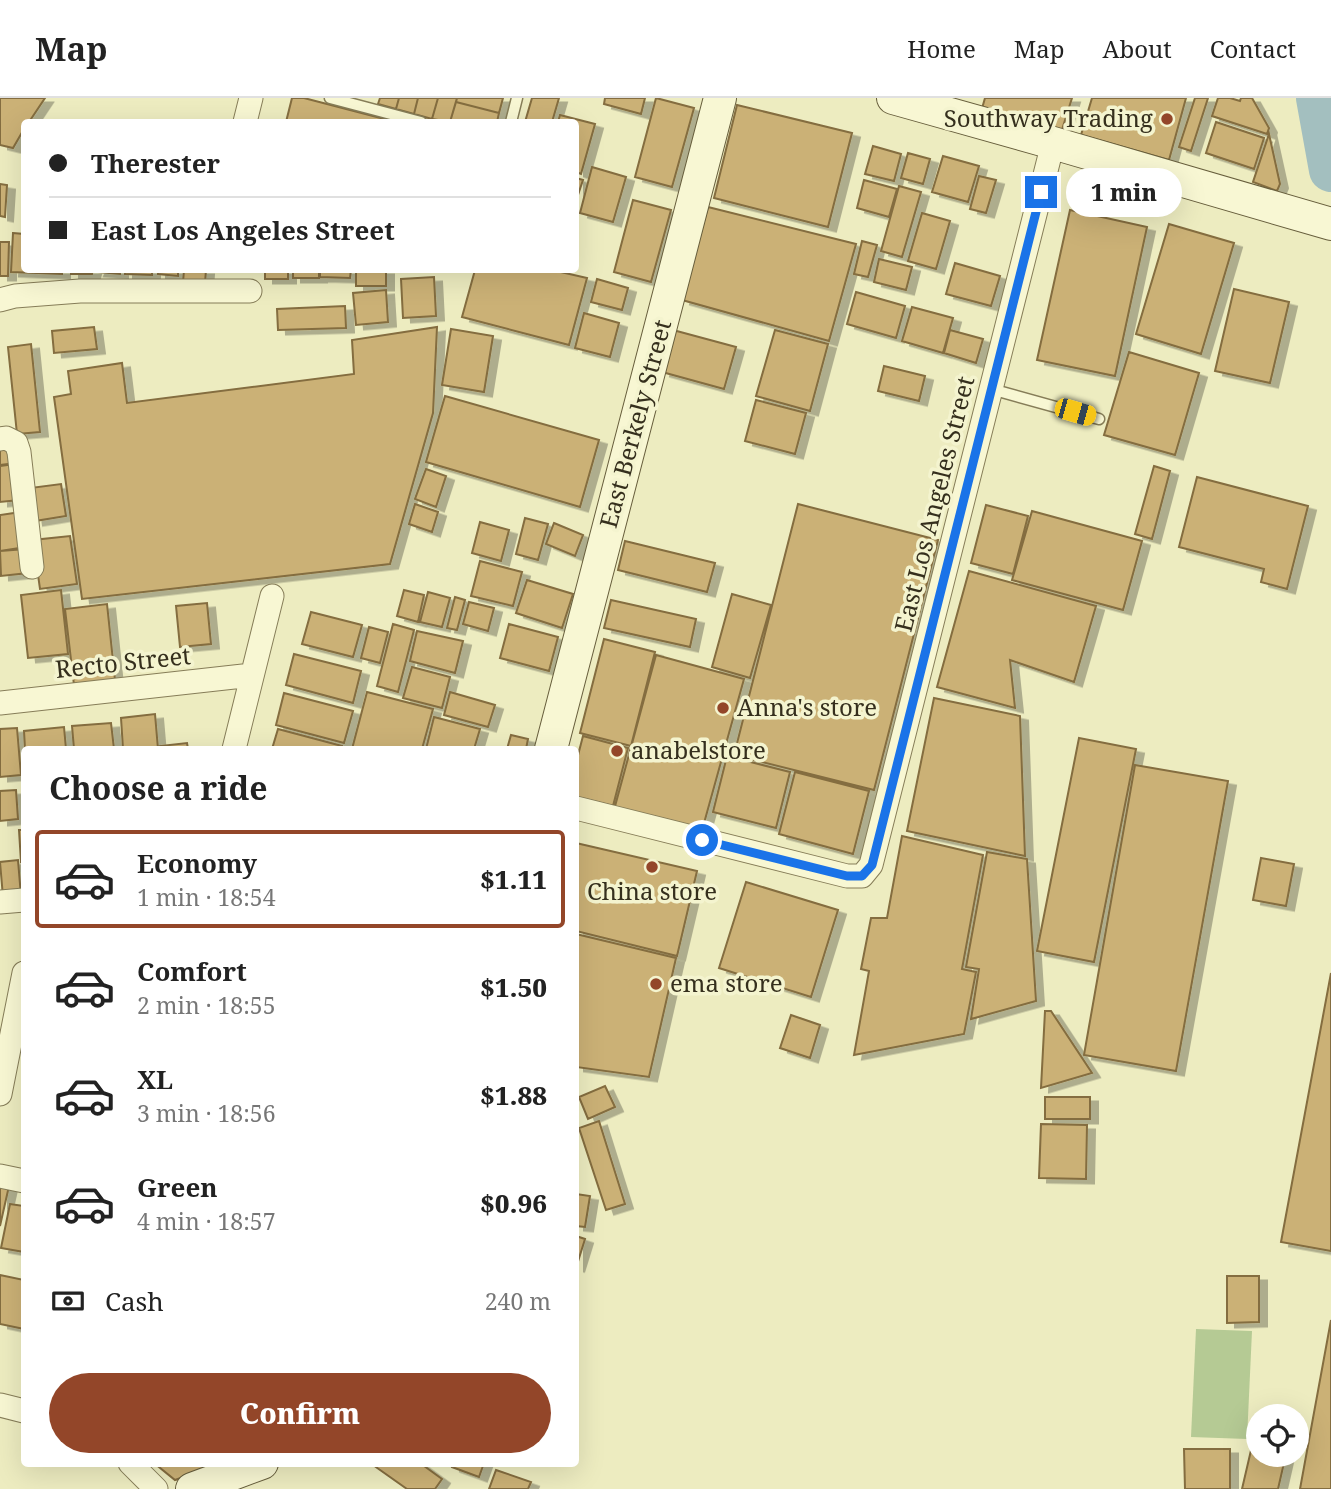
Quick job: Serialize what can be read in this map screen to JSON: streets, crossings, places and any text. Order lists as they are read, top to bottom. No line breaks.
{"streets":{"street":["East Berkely Street","East Los Angeles Street","Recto Street"]},"places":["Southway Trading","Anna's store","anabelstore","China store","ema store"],"page":{"header":"Map","nav":["Home","Map","About","Contact"],"banner":["Therester","East Los Angeles Street"],"bubble":"1 min","heading":"Choose a ride","list":[{"name":"Economy","note":"1 min · 18:54","value":"$1.11"},{"name":"Comfort","note":"2 min · 18:55","value":"$1.50"},{"name":"XL","note":"3 min · 18:56","value":"$1.88"},{"name":"Green","note":"4 min · 18:57","value":"$0.96"}],"pay":["Cash","240 m"],"buttons":"Confirm"}}
